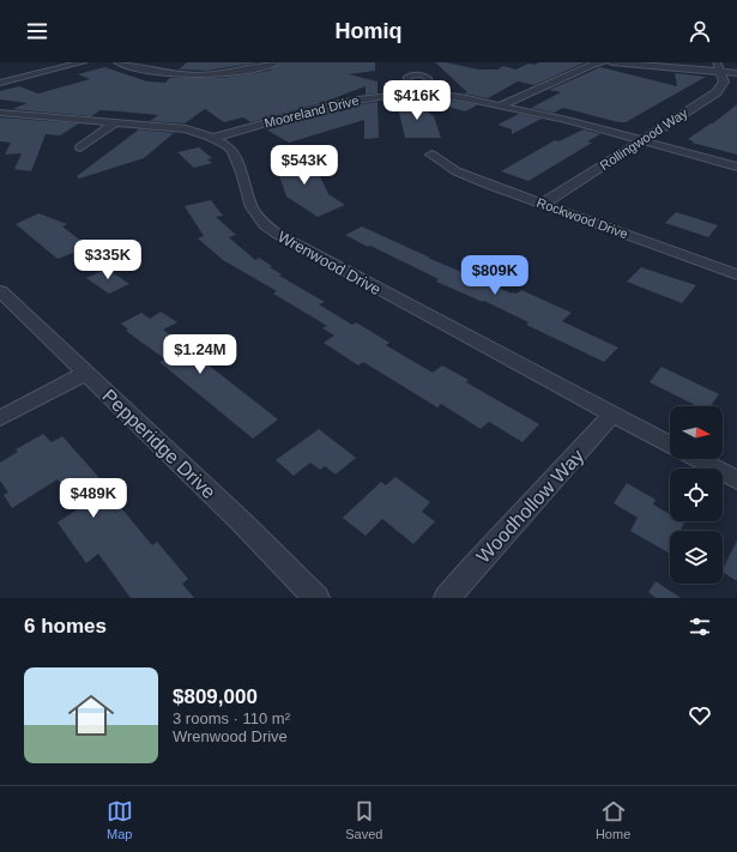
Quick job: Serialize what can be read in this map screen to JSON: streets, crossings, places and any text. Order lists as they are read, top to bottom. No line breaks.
{"streets":{"street":["Mooreland Drive","Rollingwood Way","Rockwood Drive","Wrenwood Drive","Pepperidge Drive","Woodhollow Way"]},"crossings":[["Mooreland Drive","Rollingwood Way"],["Mooreland Drive","Wrenwood Drive"],["Rollingwood Way","Rockwood Drive"],["Wrenwood Drive","Woodhollow Way"]],"north":"right","page":{"header":"Homiq","price":["$416K","$543K","$335K","$809K","$1.24M","$489K"],"heading":"6 homes","list":[{"name":"$809,000","note":"3 rooms · 110 m² · Wrenwood Drive"}],"tabs":["Map","Saved","Home"]}}
